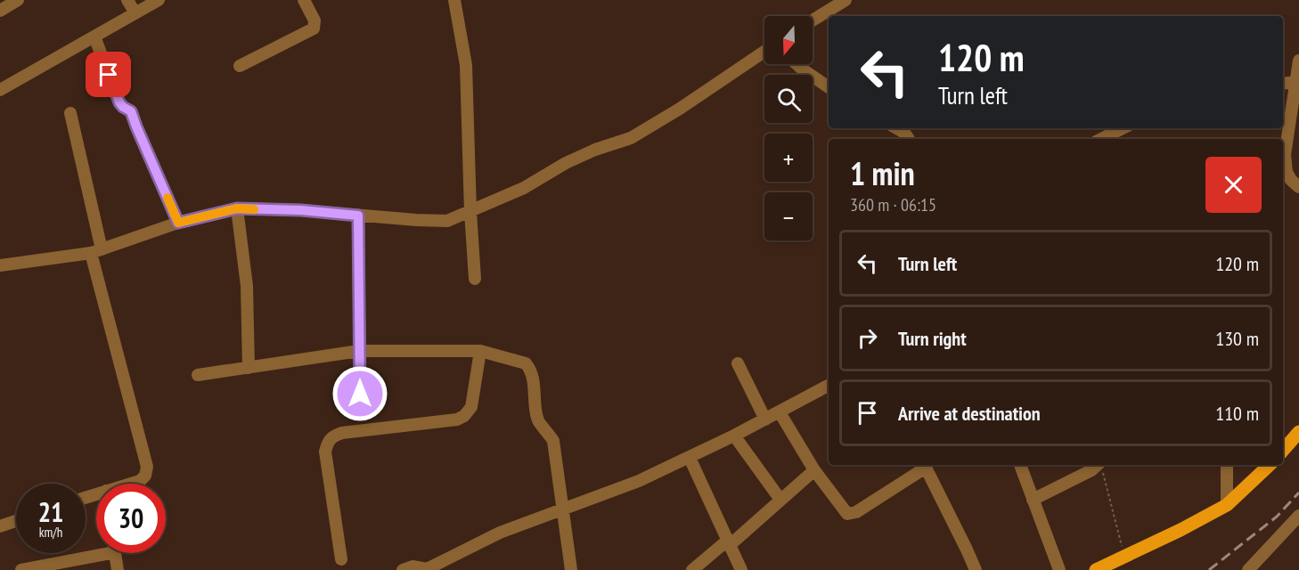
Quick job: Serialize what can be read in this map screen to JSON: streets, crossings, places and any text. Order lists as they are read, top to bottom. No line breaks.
{"north":"bottom","page":{"map_buttons":["+","−"],"turn":["120 m","Turn left"],"heading":["1 min","360 m · 06:15"],"list":[{"name":"Turn left","value":"120 m"},{"name":"Turn right","value":"130 m"},{"name":"Arrive at destination","value":"110 m"}],"speed":"21 km/h","limit":"30"}}
